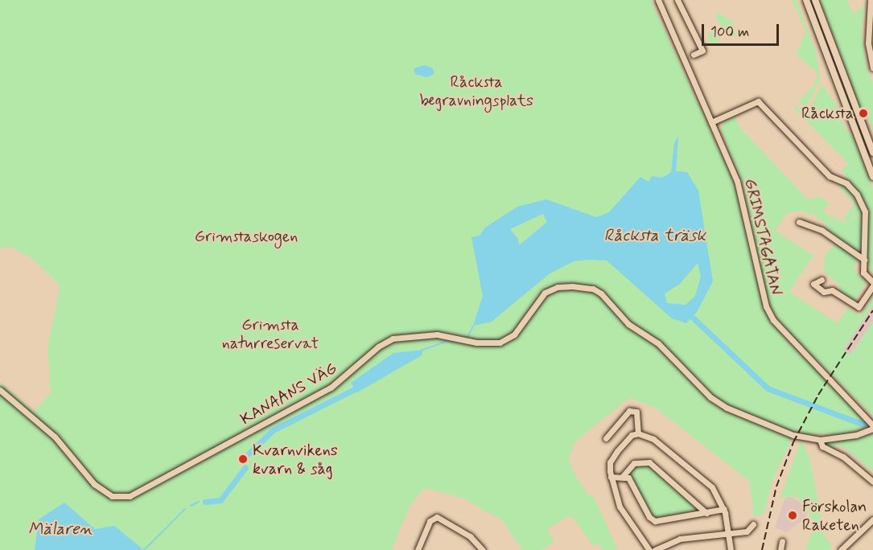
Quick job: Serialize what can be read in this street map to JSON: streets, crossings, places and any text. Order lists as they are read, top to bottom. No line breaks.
{"streets":{"street":["GRIMSTAGATAN","KANAANS VÄG"]},"crossings":[["GRIMSTAGATAN","KANAANS VÄG"]],"water":["Råcksta träsk","Mälaren"],"parks":["Råcksta begravningsplats","Grimstaskogen","Grimsta naturreservat"],"places":["Råcksta","Kvarnvikens kvarn & såg","Förskolan Raketen"],"scale_bar":"100 m"}
